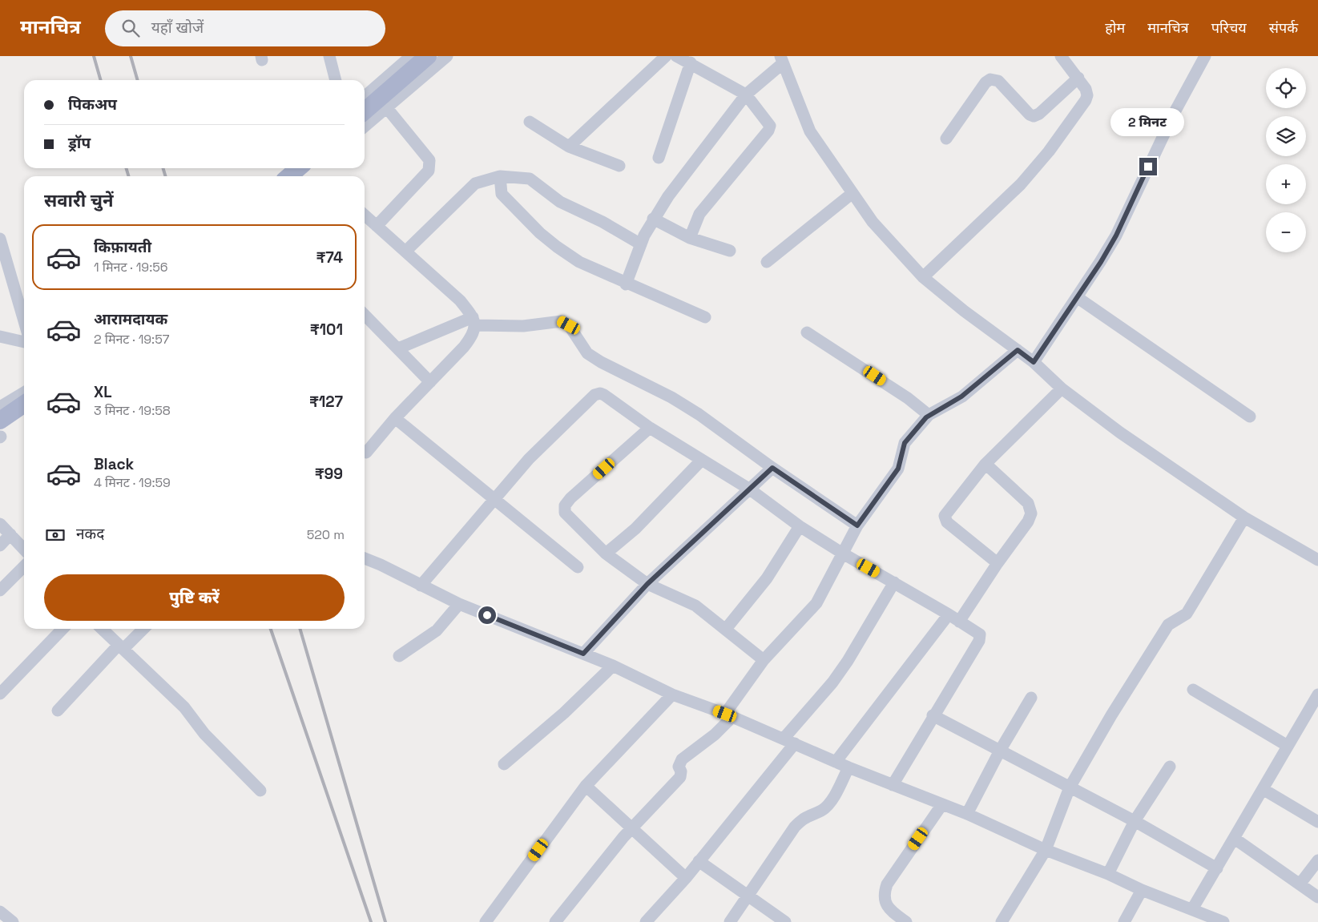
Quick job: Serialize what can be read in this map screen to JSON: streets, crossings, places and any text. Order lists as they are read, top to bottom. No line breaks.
{"page":{"header":"मानचित्र","search":"यहाँ खोजें","nav":["होम","मानचित्र","परिचय","संपर्क"],"map_buttons":["+","−"],"banner":["पिकअप","ड्रॉप"],"bubble":"2 मिनट","heading":"सवारी चुनें","list":[{"name":"किफ़ायती","note":"1 मिनट · 19:56","value":"₹74"},{"name":"आरामदायक","note":"2 मिनट · 19:57","value":"₹101"},{"name":"XL","note":"3 मिनट · 19:58","value":"₹127"},{"name":"Black","note":"4 मिनट · 19:59","value":"₹99"}],"pay":["नकद","520 m"],"buttons":"पुष्टि करें"}}
